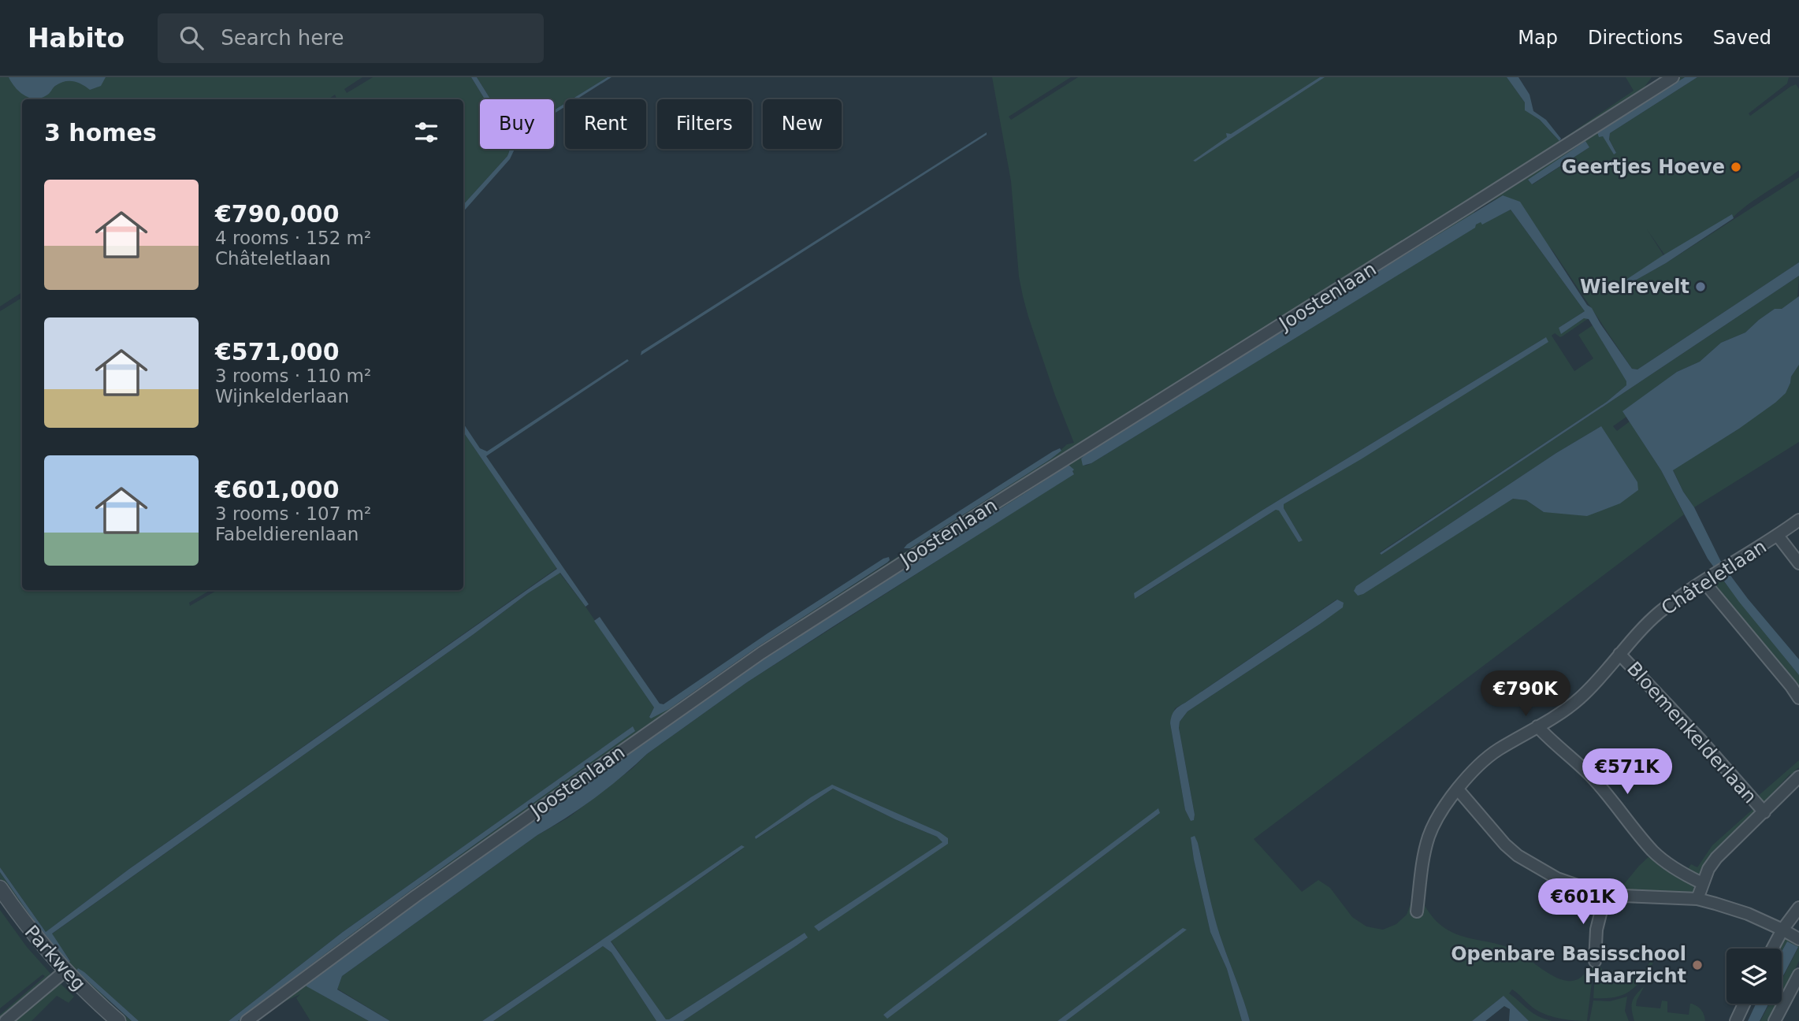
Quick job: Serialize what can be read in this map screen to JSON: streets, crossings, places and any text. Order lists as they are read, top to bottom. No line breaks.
{"streets":{"street":["Joostenlaan","Châteletlaan","Bloemenkelderlaan","Parkweg"]},"crossings":[["Châteletlaan","Bloemenkelderlaan"]],"places":["Geertjes Hoeve","Wielrevelt","Openbare Basisschool Haarzicht"],"page":{"header":"Habito","search":"Search here","nav":["Map","Directions","Saved"],"chip":["Buy","Rent","Filters","New"],"heading":"3 homes","list":[{"name":"€790,000","note":"4 rooms · 152 m² · Châteletlaan"},{"name":"€571,000","note":"3 rooms · 110 m² · Wijnkelderlaan"},{"name":"€601,000","note":"3 rooms · 107 m² · Fabeldierenlaan"}],"price":["€790K","€571K","€601K"]}}
